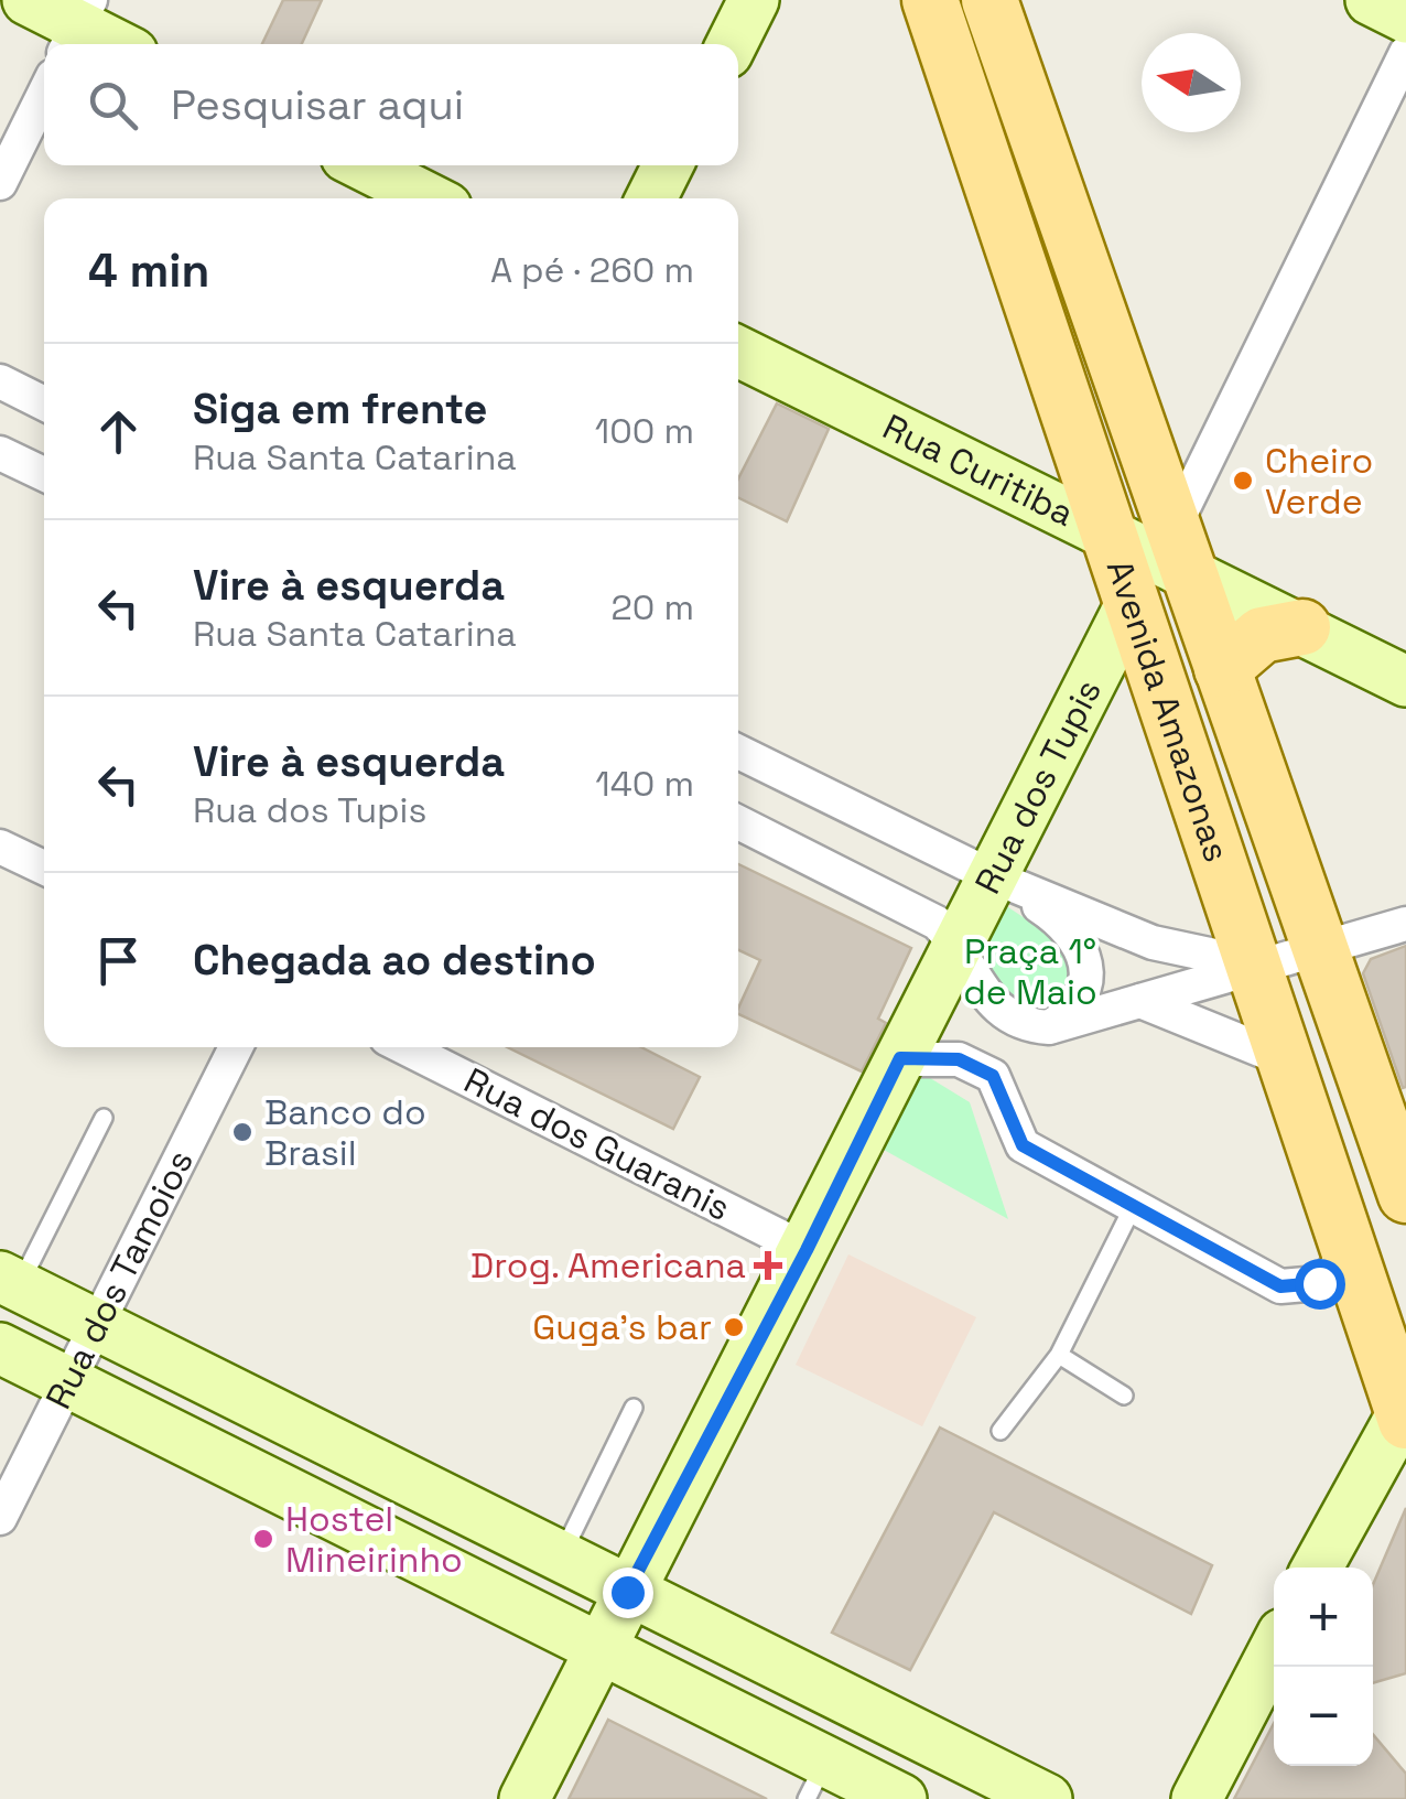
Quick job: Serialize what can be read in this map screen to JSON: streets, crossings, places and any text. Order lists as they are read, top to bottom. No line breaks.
{"streets":{"main road":["Avenida Amazonas"],"street":["Rua Curitiba","Rua dos Tupis","Rua dos Guaranis","Rua dos Tamoios"]},"crossings":[["Rua Curitiba","Avenida Amazonas"],["Avenida Amazonas","Rua dos Tupis"],["Rua dos Tupis","Rua dos Guaranis"]],"parks":["Praça 1° de Maio"],"places":{"other":["Cheiro Verde","Banco do Brasil","Guga's bar","Hostel Mineirinho"],"health":["Drog. Americana"]},"north":"left","page":{"search":"Pesquisar aqui","heading":["4 min","A pé · 260 m"],"list":[["Siga em frente","Rua Santa Catarina","100 m"],["Vire à esquerda","Rua Santa Catarina","20 m"],["Vire à esquerda","Rua dos Tupis","140 m"],"Chegada ao destino"],"map_buttons":["+","−"]}}
